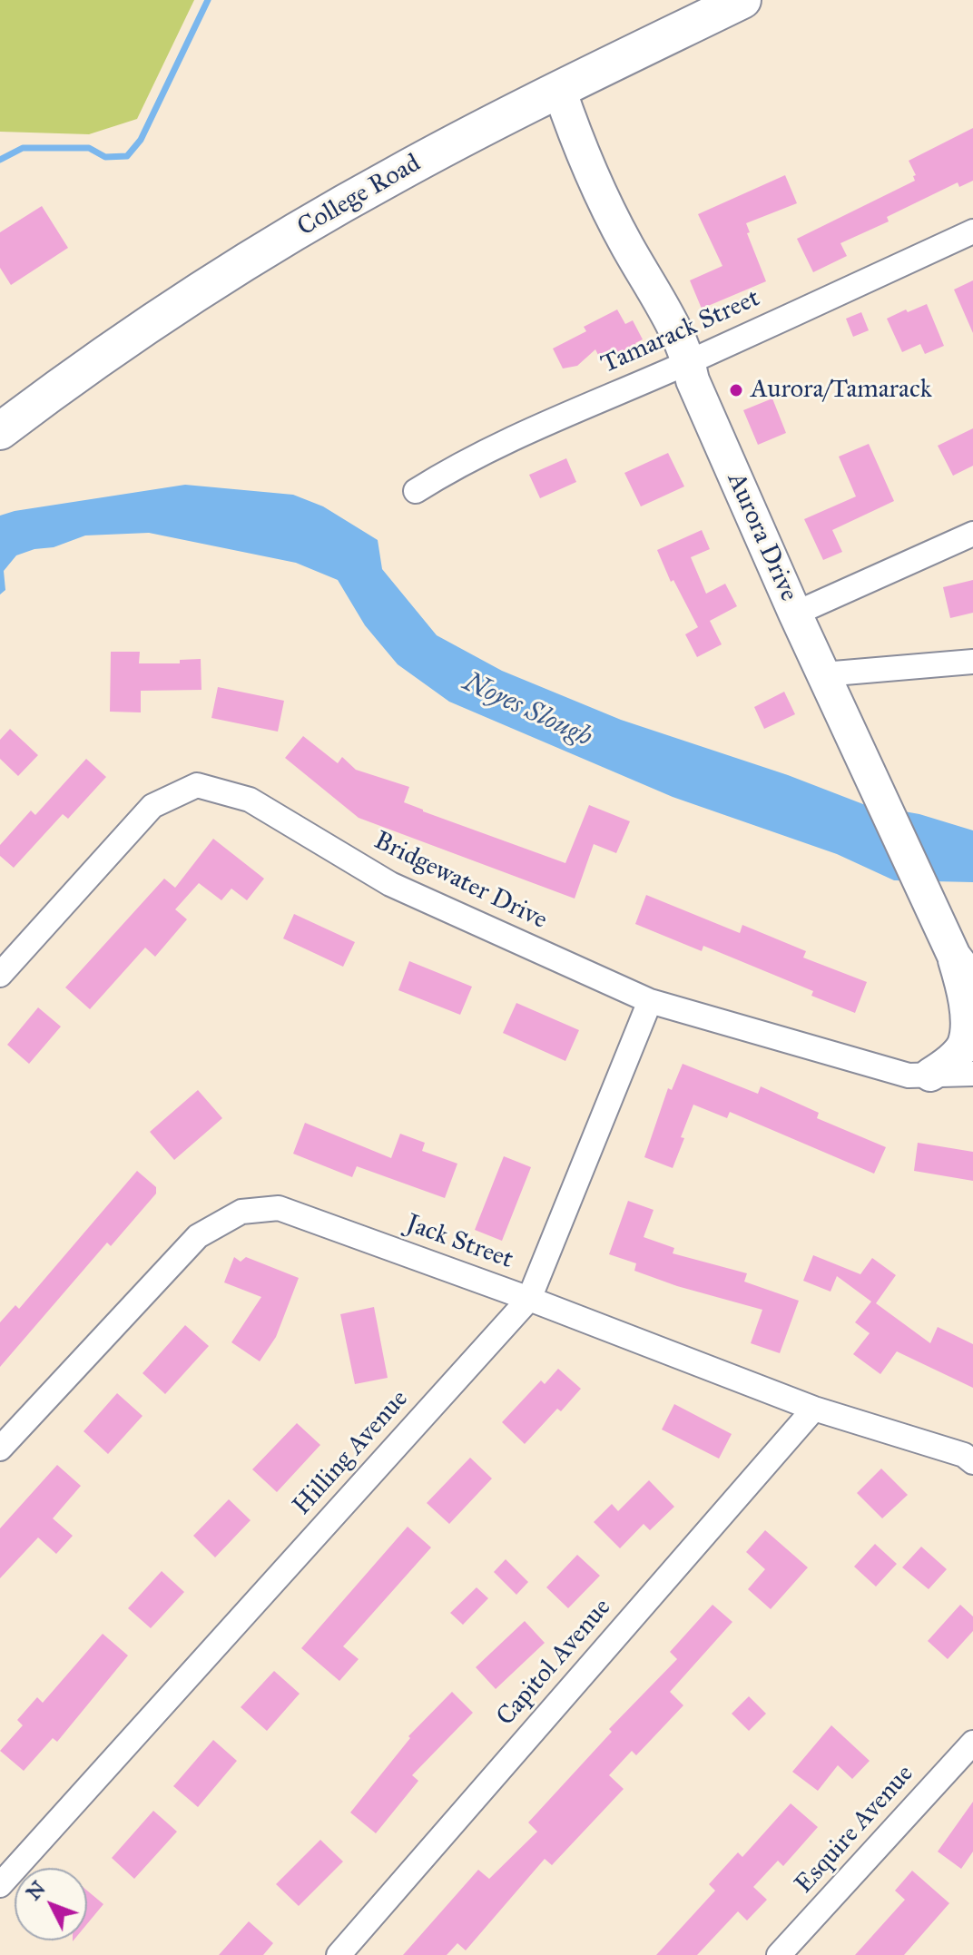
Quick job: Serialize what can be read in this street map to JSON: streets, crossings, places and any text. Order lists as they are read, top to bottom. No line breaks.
{"streets":{"main road":["College Road"],"street":["Tamarack Street","Aurora Drive","Bridgewater Drive","Jack Street","Hilling Avenue","Capitol Avenue","Esquire Avenue"]},"crossings":[["College Road","Aurora Drive"],["Tamarack Street","Aurora Drive"],["Bridgewater Drive","Hilling Avenue"],["Jack Street","Hilling Avenue"],["Jack Street","Capitol Avenue"]],"water":["Noyes Slough"],"places":["Aurora/Tamarack"],"north":"top left"}
